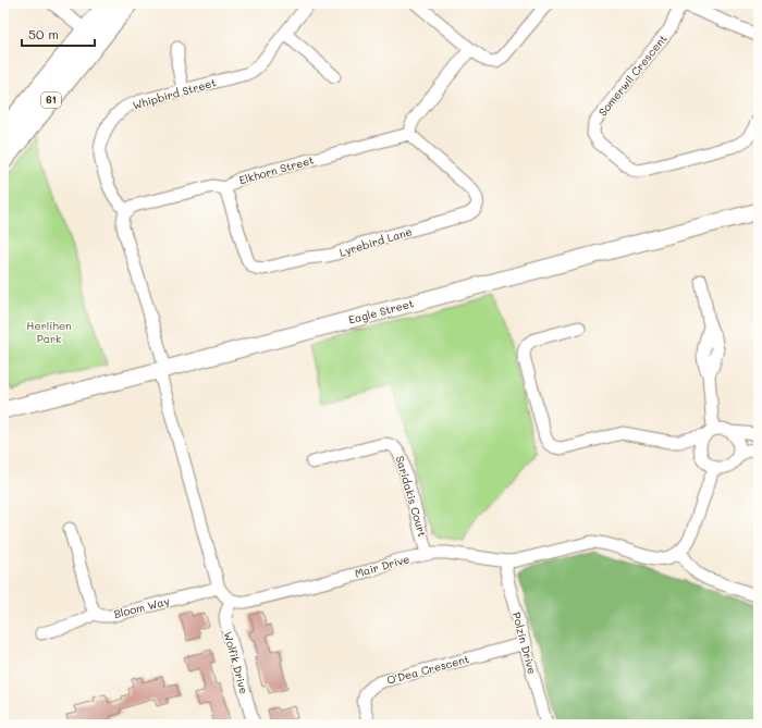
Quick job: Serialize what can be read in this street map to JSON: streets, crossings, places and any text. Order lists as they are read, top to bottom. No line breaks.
{"streets":{"main road":["61"],"street":["Somerwil Crescent","Whipbird Street","Elkhorn Street","Lyrebird Lane","Eagle Street","Saridakis Court","Mair Drive","Bloom Way","Polzin Drive","Wolfik Drive","O'Dea Crescent"]},"crossings":[["Whipbird Street","Elkhorn Street"],["Elkhorn Street","Lyrebird Lane"],["Saridakis Court","Mair Drive"],["Mair Drive","Polzin Drive"],["Mair Drive","Wolfik Drive"],["Polzin Drive","O'Dea Crescent"]],"parks":["Herlihen Park"],"scale_bar":"50 m"}
